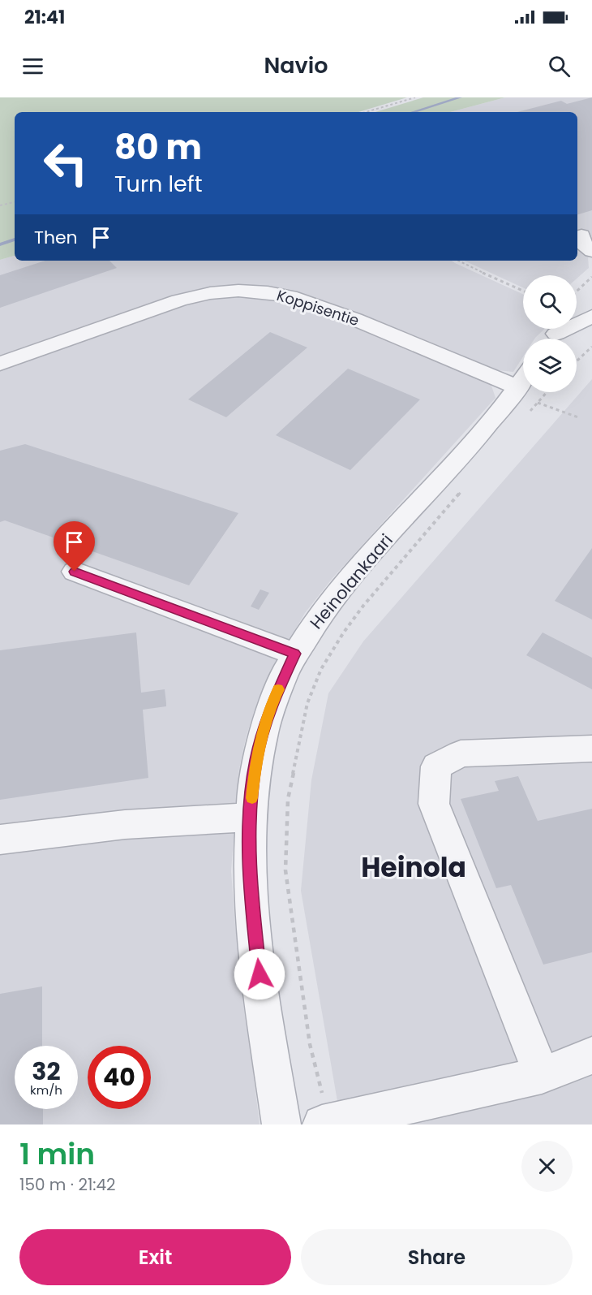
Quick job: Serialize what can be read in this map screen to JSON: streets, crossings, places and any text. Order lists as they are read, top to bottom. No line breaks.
{"streets":{"street":["Koppisentie","Heinolankaari"]},"districts":["Heinola"],"page":{"status":"21:41","header":"Navio","turn":["80 m","Turn left"],"then":"Then","speed":"32 km/h","limit":"40","heading":["1 min","150 m · 21:42"],"buttons":["Exit","Share"]}}
